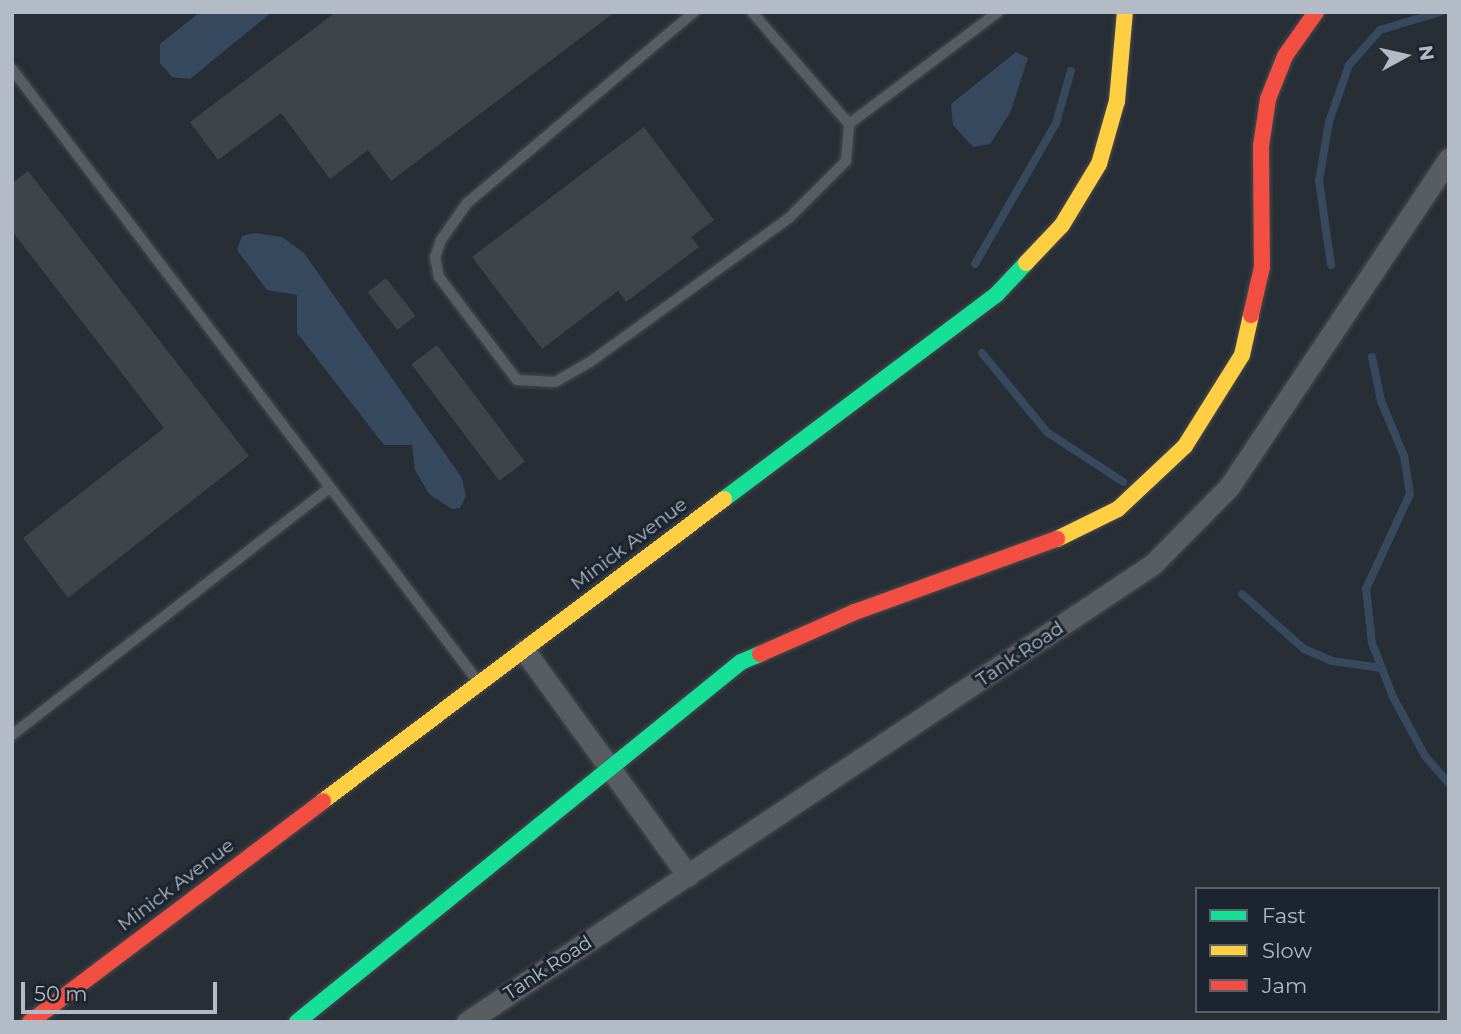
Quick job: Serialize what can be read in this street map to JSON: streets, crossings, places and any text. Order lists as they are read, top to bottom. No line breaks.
{"streets":{"street":["Minick Avenue","Tank Road"]},"legend":["Fast","Slow","Jam"],"scale_bar":"50 m","north":"right"}
